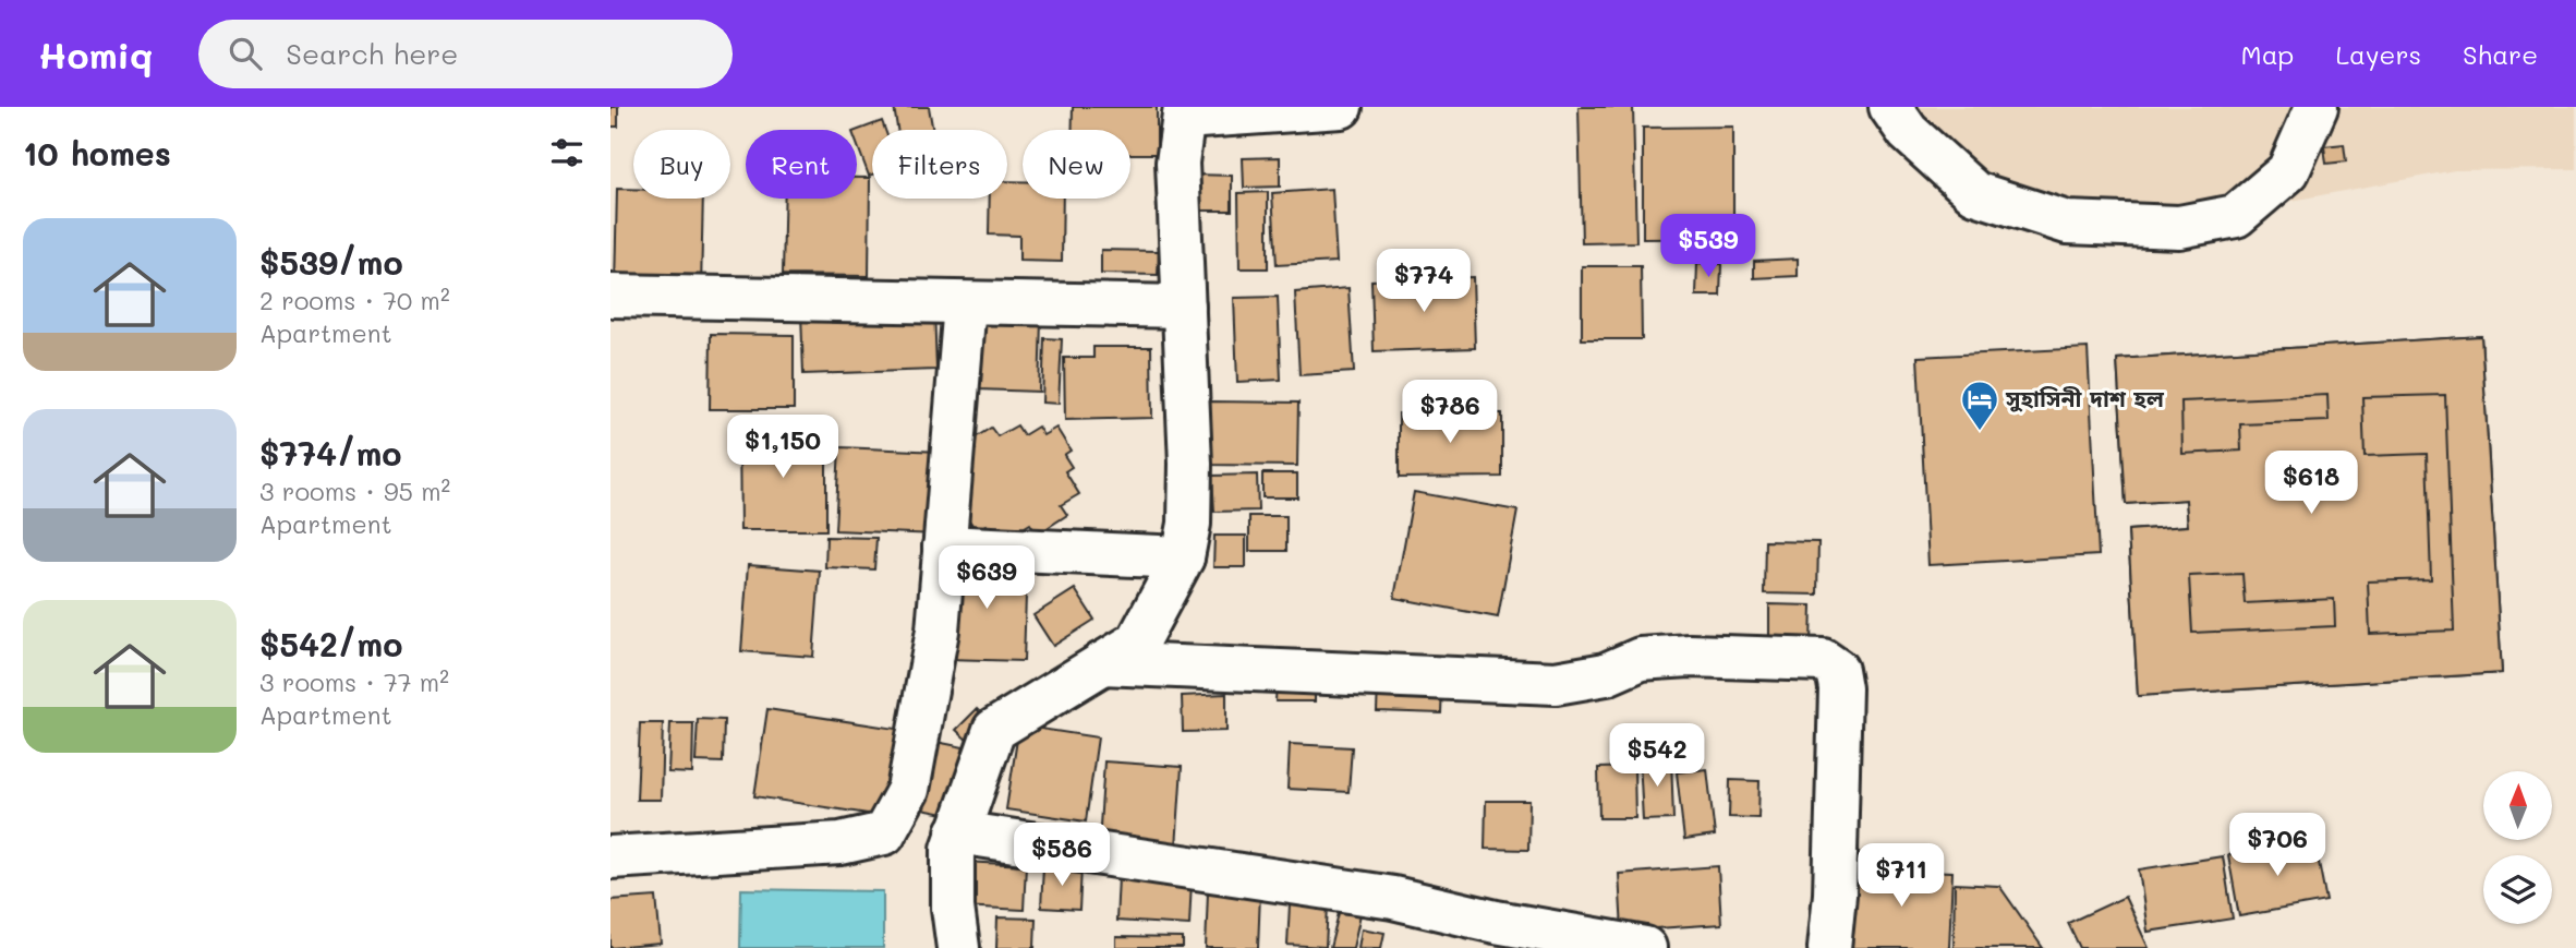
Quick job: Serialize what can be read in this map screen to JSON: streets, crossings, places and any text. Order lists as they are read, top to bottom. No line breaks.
{"places":{"hotel":["সুহাসিনী দাশ হল"]},"north":"top","page":{"header":"Homiq","search":"Search here","nav":["Map","Layers","Share"],"heading":"10 homes","chip":["Buy","Rent","Filters","New"],"list":[{"name":"$539/mo","note":"2 rooms · 70 m² · Apartment"},{"name":"$774/mo","note":"3 rooms · 95 m² · Apartment"},{"name":"$542/mo","note":"3 rooms · 77 m² · Apartment"}],"price":["$539","$774","$786","$1,150","$618","$639","$542","$706","$586","$711"]}}
